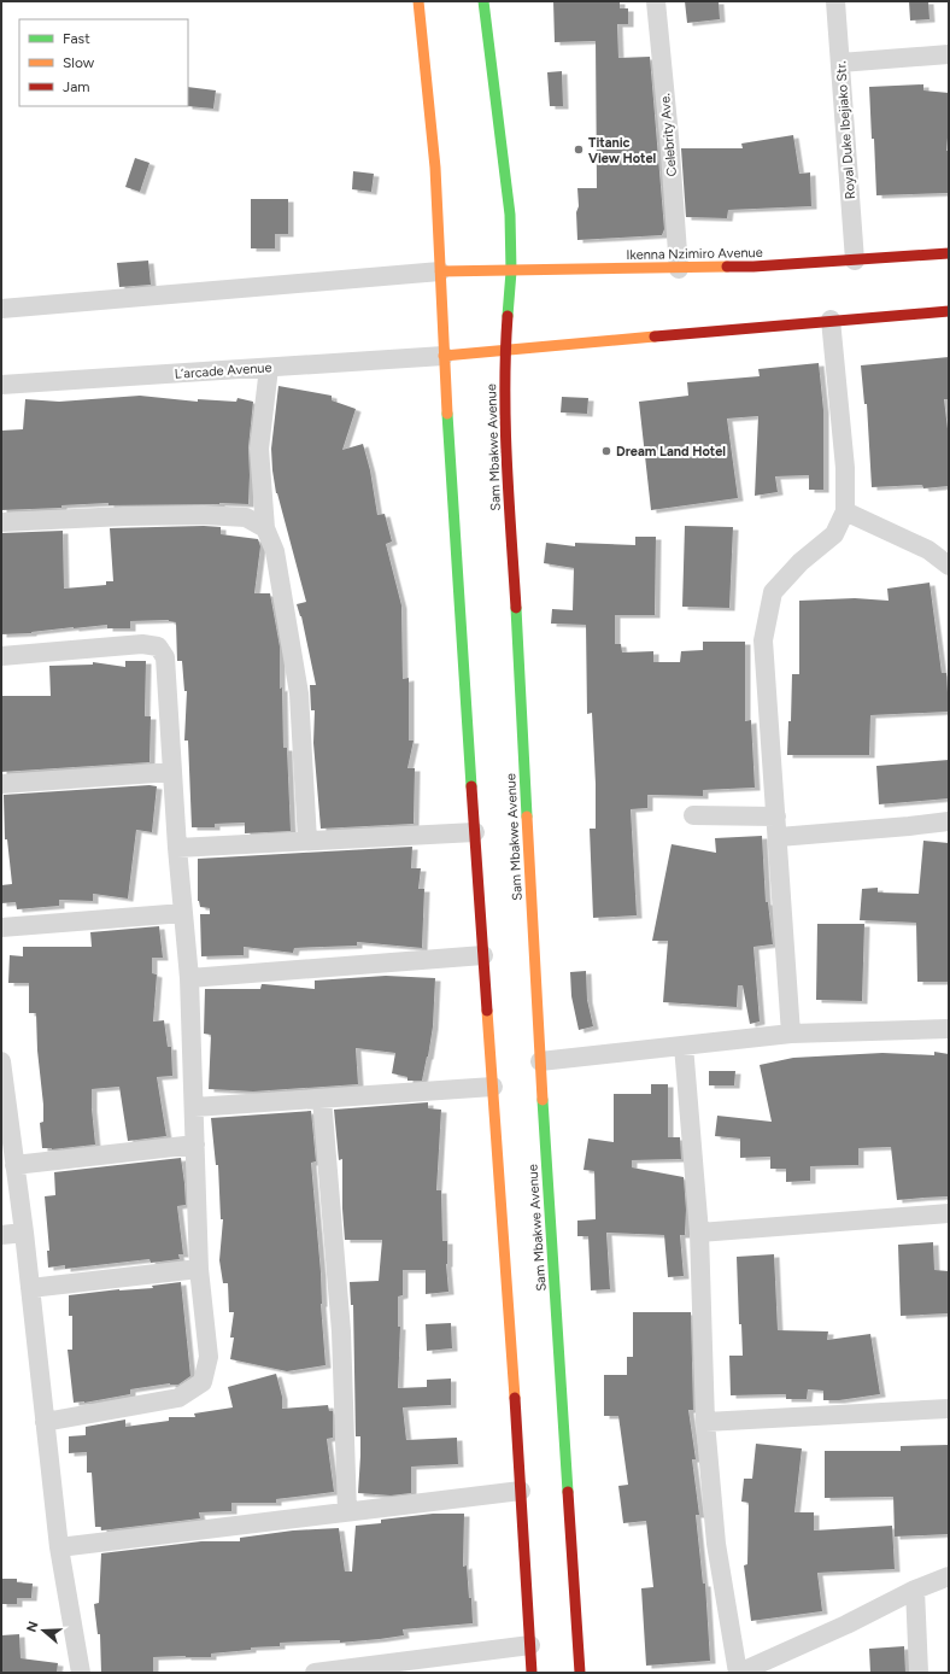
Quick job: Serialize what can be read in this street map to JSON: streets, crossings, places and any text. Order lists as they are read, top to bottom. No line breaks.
{"streets":{"main road":["Ikenna Nzimiro Avenue","Sam Mbakwe Avenue"],"street":["Royal Duke Ibejiako Str.","Celebrity Ave.","L’arcade Avenue"]},"crossings":[["Royal Duke Ibejiako Str.","Ikenna Nzimiro Avenue"],["Celebrity Ave.","Ikenna Nzimiro Avenue"],["Ikenna Nzimiro Avenue","Sam Mbakwe Avenue"]],"places":["Titanic View Hotel","Dream Land Hotel"],"legend":["Fast","Slow","Jam"],"north":"left"}
